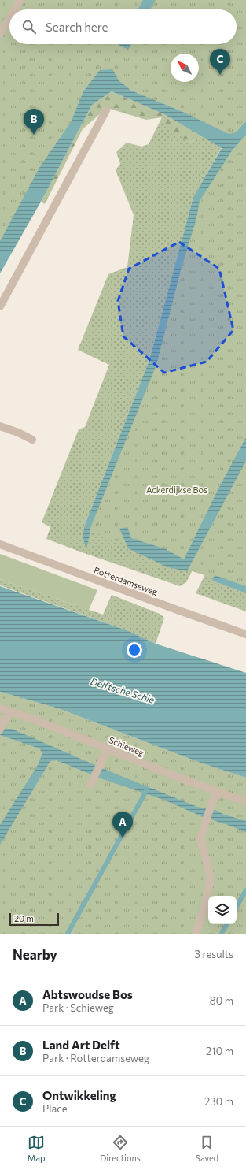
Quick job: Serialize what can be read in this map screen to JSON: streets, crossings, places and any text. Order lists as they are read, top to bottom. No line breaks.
{"streets":{"street":["Rotterdamseweg","Schieweg"]},"water":["Delftsche Schie"],"parks":["Ackerdijkse Bos"],"scale_bar":"20 m","north":"top left","page":{"search":"Search here","pins":["C","B","A"],"scale":"20 m","heading":["Nearby","3 results"],"list":[{"mark":"A","name":"Abtswoudse Bos","note":"Park · Schieweg","value":"80 m"},{"mark":"B","name":"Land Art Delft","note":"Park · Rotterdamseweg","value":"210 m"},{"mark":"C","name":"Ontwikkeling","note":"Place","value":"230 m"}],"nav":["Map","Directions","Saved"]}}
